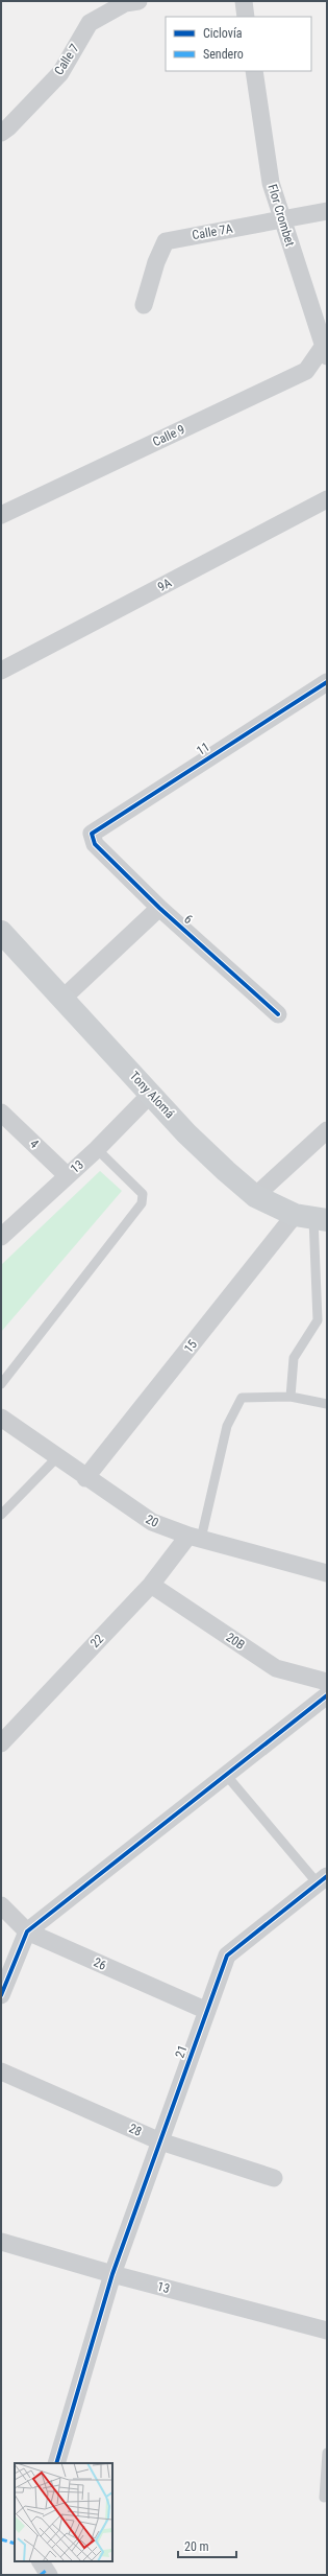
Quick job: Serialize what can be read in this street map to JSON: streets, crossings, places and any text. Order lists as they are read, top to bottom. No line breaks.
{"streets":{"street":["Calle 7","Flor Crombet","Calle 7A","Calle 9","9A","11","6","Tony Alomá","4","13","15","20","22","20B","26","21","28"]},"crossings":[["Flor Crombet","Calle 7A"],["Flor Crombet","Calle 9"],["11","6"],["Tony Alomá","13"],["Tony Alomá","15"],["4","13"],["13","21"],["15","20"],["20","22"],["22","20B"],["26","21"],["21","28"]],"legend":["Ciclovía","Sendero"],"scale_bar":"20 m"}
